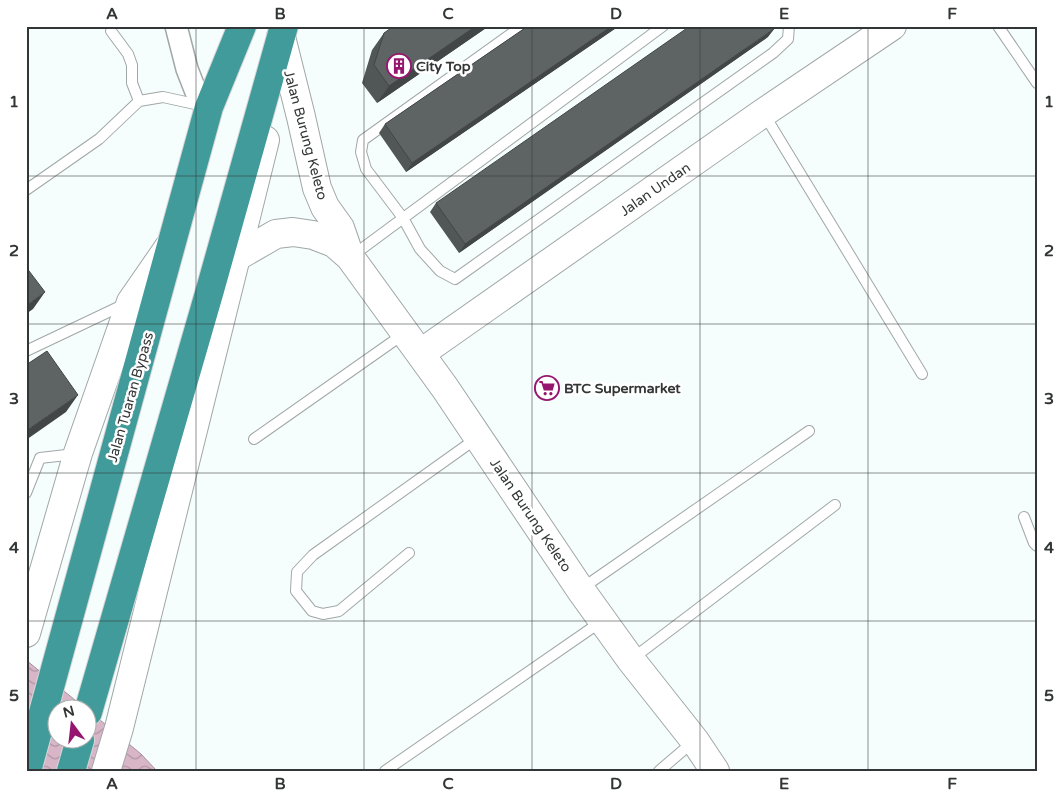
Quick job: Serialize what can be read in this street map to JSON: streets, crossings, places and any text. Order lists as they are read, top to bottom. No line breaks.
{"streets":{"highway":["Jalan Tuaran Bypass"],"street":["Jalan Burung Keleto","Jalan Undan"]},"crossings":[["Jalan Burung Keleto","Jalan Undan"]],"places":{"building":["City Top"],"supermarket":["BTC Supermarket"]},"north":"top","grid":{"columns":["A","B","C","D","E","F"],"rows":["1","2","3","4","5"]}}
